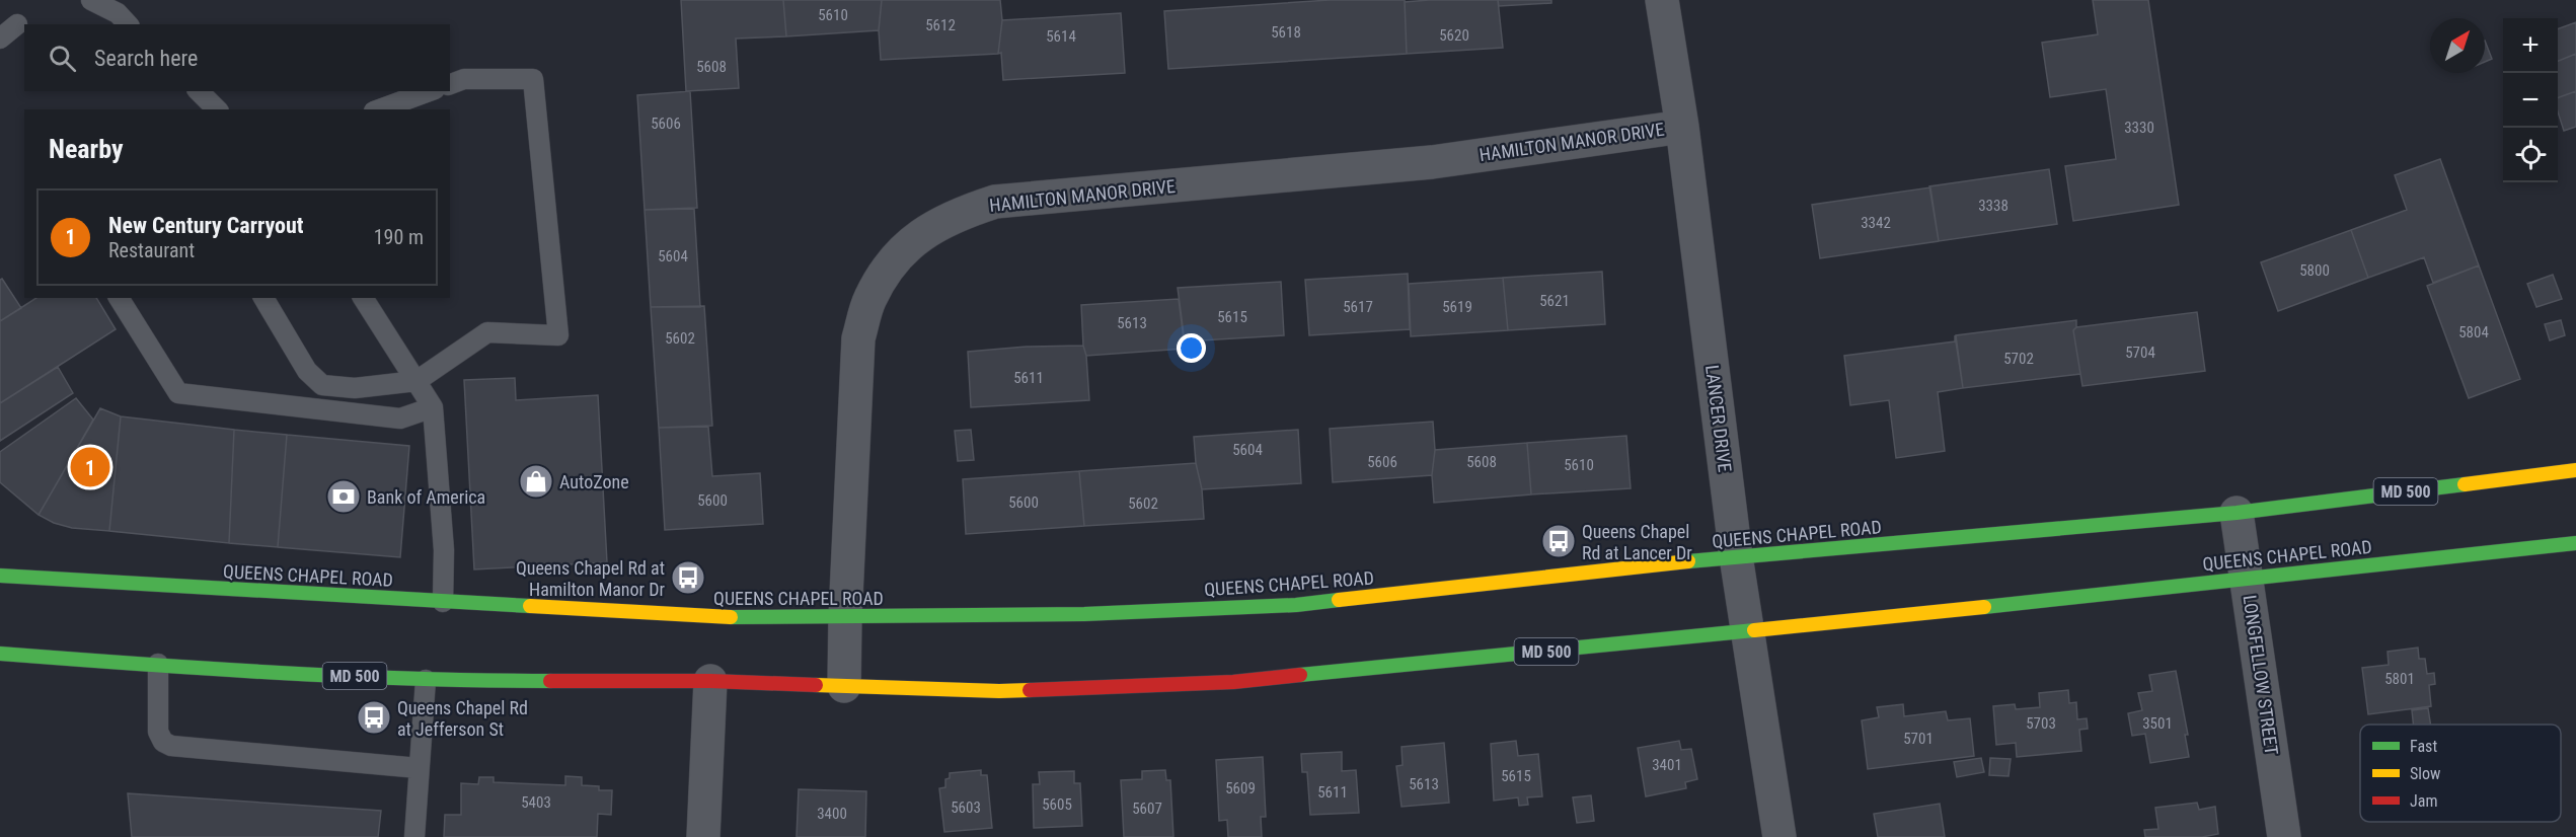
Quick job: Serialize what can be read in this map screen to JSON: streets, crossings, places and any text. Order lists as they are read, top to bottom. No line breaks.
{"streets":{"main road":["MD 500","QUEENS CHAPEL ROAD"],"street":["HAMILTON MANOR DRIVE","LANCER DRIVE","LONGFELLOW STREET"]},"crossings":[["HAMILTON MANOR DRIVE","LANCER DRIVE"],["HAMILTON MANOR DRIVE","QUEENS CHAPEL ROAD"],["LANCER DRIVE","QUEENS CHAPEL ROAD"],["QUEENS CHAPEL ROAD","LONGFELLOW STREET"]],"places":{"shop":["AutoZone"],"bank":["Bank of America"],"bus stop":["Queens Chapel Rd at Lancer Dr","Queens Chapel Rd at Hamilton Manor Dr","Queens Chapel Rd at Jefferson St"]},"house_numbers":["5610","5612","5618","5620","5614","5608","5606","3330","3338","3342","5604","5800","5621","5617","5619","5615","5613","5804","5602","5704","5702","5611","5604","5606","5608","5610","5600","5600","5602","5801","5703","3501","5701","3401","5615","5613","5609","5611","5403","5605","5603","5607","3400"],"legend":["Fast","Slow","Jam"],"north":"top right","page":{"map_buttons":["+","−"],"search":"Search here","heading":"Nearby","list":[{"mark":"1","name":"New Century Carryout","note":"Restaurant","value":"190 m"}],"pins":"1"}}
